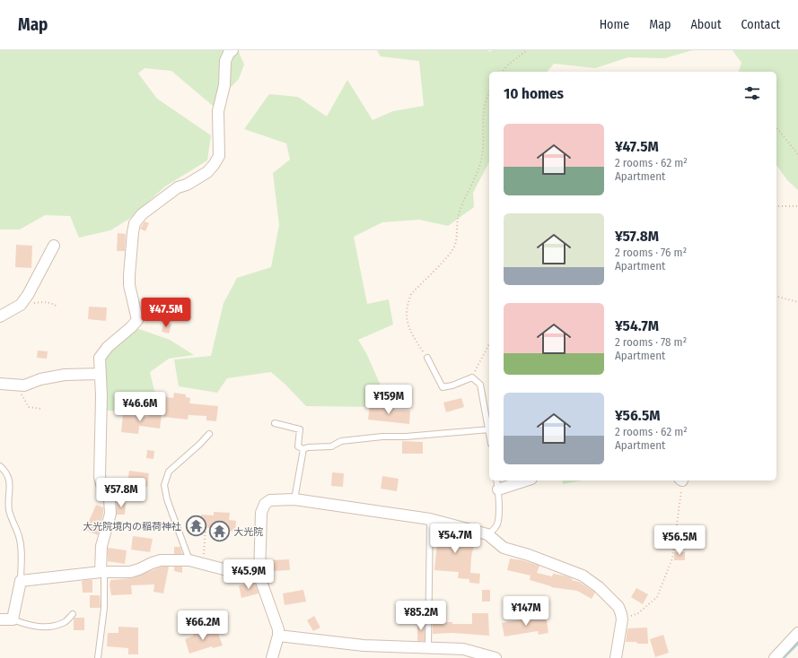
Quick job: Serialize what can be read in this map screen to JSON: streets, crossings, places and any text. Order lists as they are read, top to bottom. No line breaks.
{"places":{"temple":["大光院境内の稲荷神社","大光院"]},"page":{"header":"Map","nav":["Home","Map","About","Contact"],"heading":"10 homes","list":[{"name":"¥47.5M","note":"2 rooms · 62 m² · Apartment"},{"name":"¥57.8M","note":"2 rooms · 76 m² · Apartment"},{"name":"¥54.7M","note":"2 rooms · 78 m² · Apartment"},{"name":"¥56.5M","note":"2 rooms · 62 m² · Apartment"}],"price":["¥47.5M","¥159M","¥46.6M","¥57.8M","¥54.7M","¥56.5M","¥45.9M","¥147M","¥85.2M","¥66.2M"]}}
